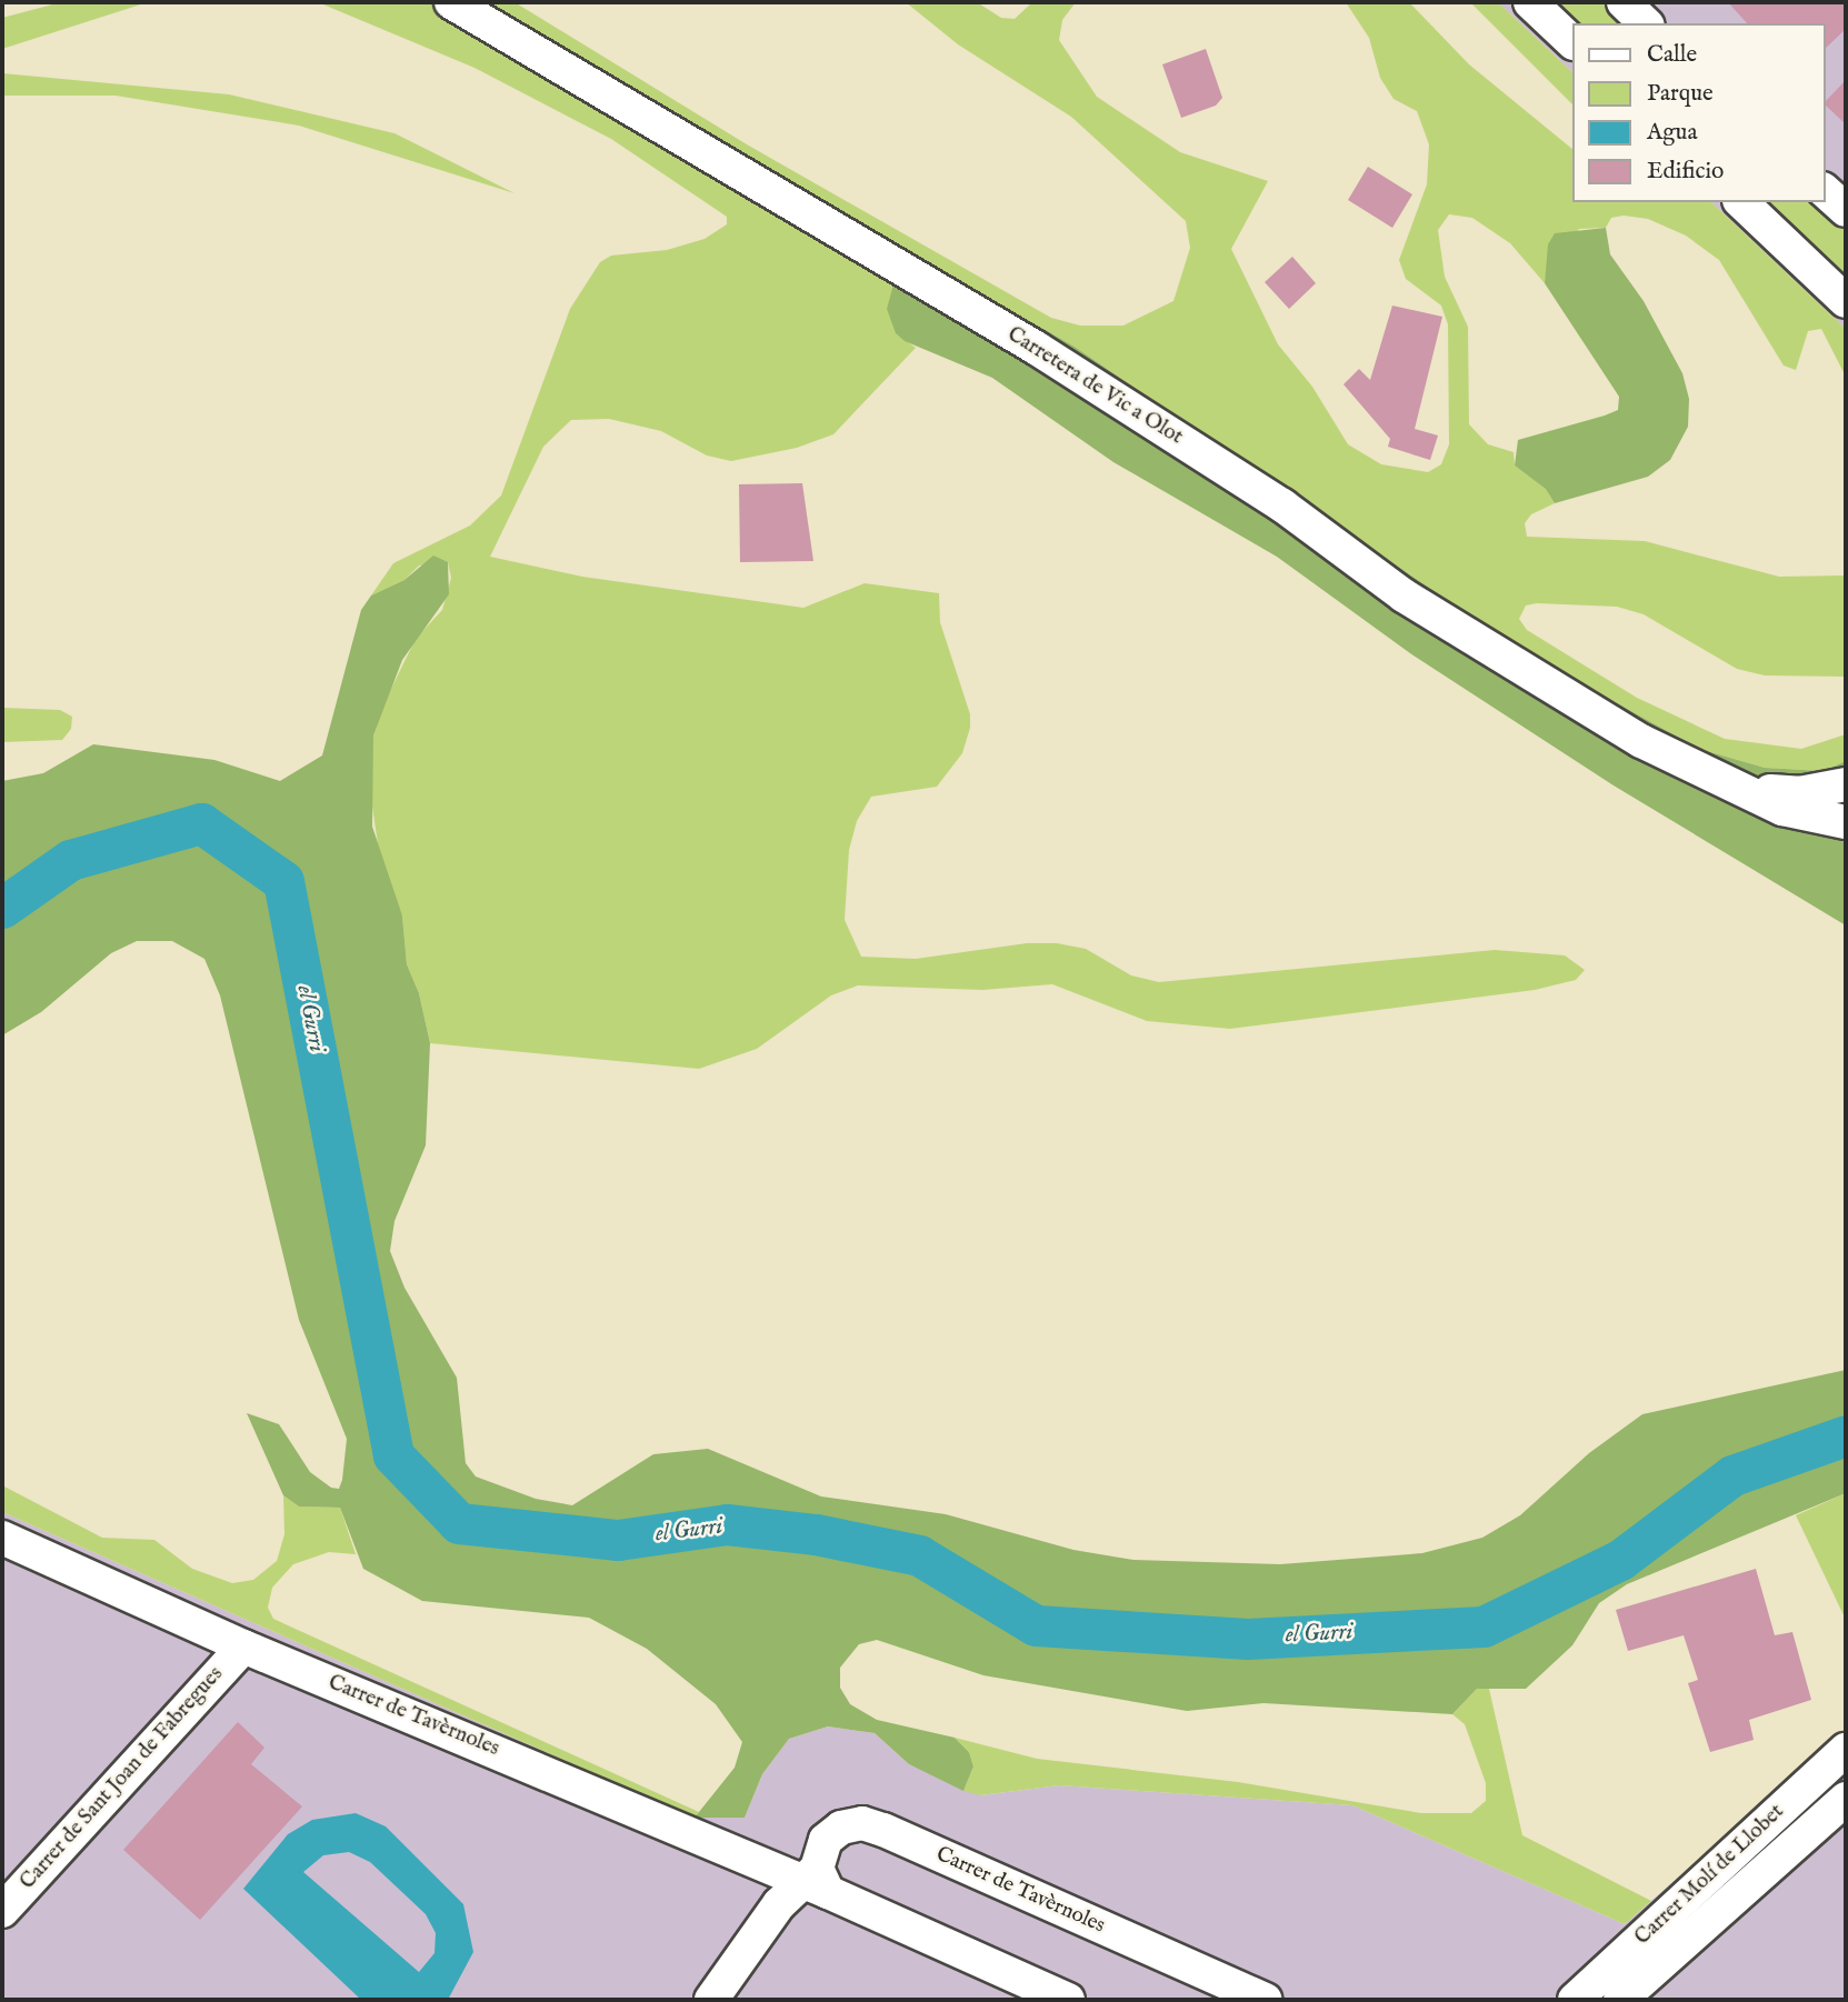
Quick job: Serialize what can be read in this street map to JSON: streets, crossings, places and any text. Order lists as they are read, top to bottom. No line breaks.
{"streets":{"street":["Carretera de Vic a Olot","Carrer de Tavèrnoles","Carrer de Sant Joan de Fabregues","Carrer Molí de Llobet"]},"crossings":[["Carrer de Tavèrnoles","Carrer de Sant Joan de Fabregues"]],"water":["el Gurri"],"legend":["Calle","Parque","Agua","Edificio"]}
